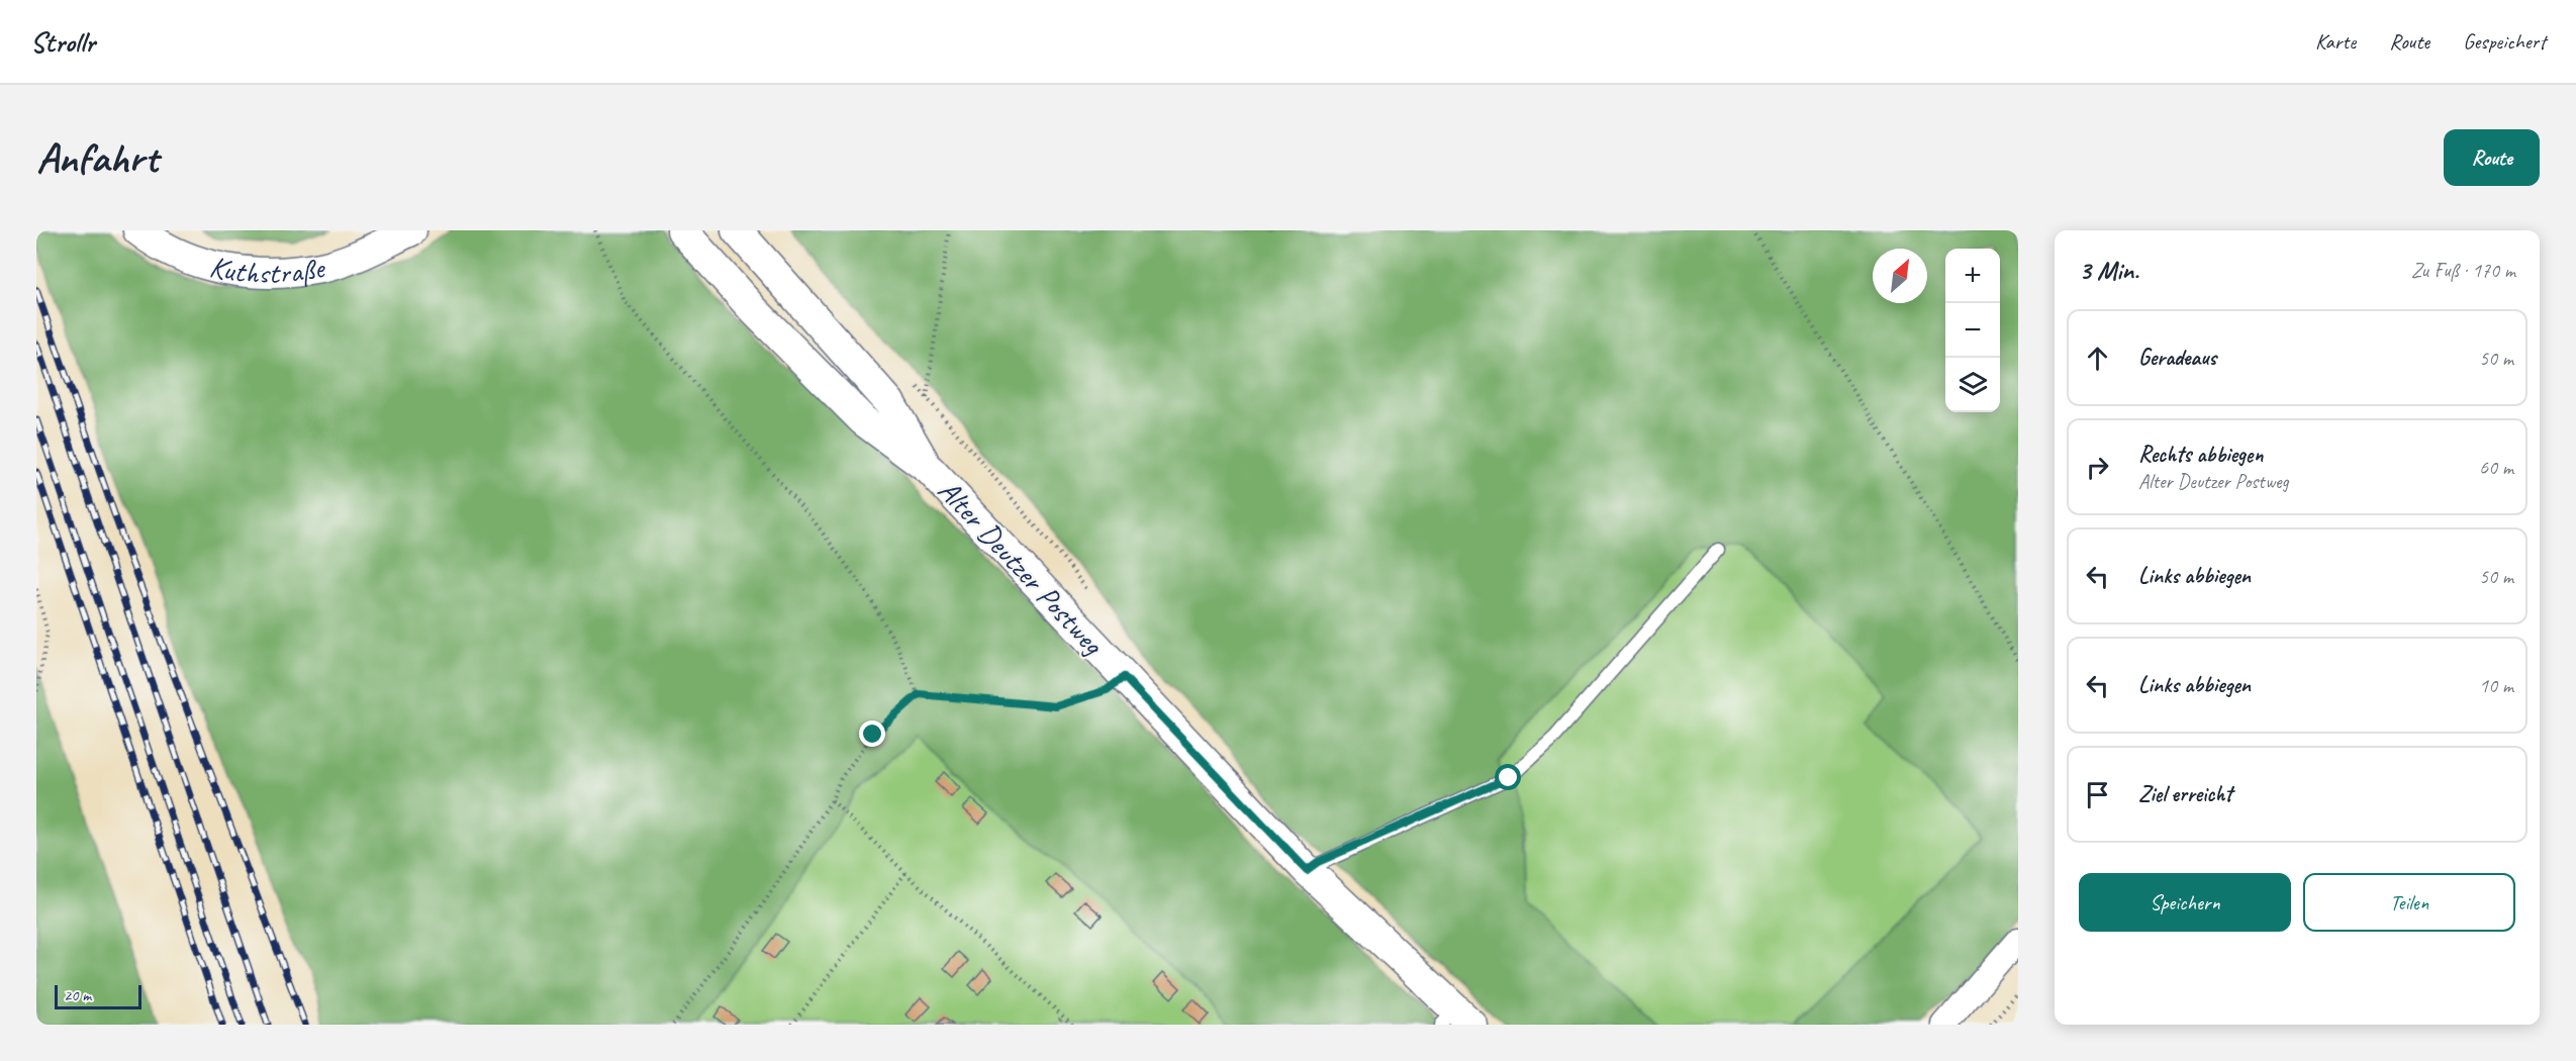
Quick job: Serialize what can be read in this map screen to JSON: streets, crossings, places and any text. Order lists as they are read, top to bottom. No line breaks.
{"streets":{"street":["Kuthstraße","Alter Deutzer Postweg"]},"scale_bar":"20 m","north":"top right","page":{"header":"Strollr","nav":["Karte","Route","Gespeichert"],"buttons":["Route",["Speichern","Teilen"]],"title":"Anfahrt","heading":["3 Min.","Zu Fuß · 170 m"],"map_buttons":["+","−"],"list":[["Geradeaus","50 m"],["Rechts abbiegen","Alter Deutzer Postweg","60 m"],["Links abbiegen","50 m"],["Links abbiegen","10 m"],"Ziel erreicht"],"scale":"20 m"}}
